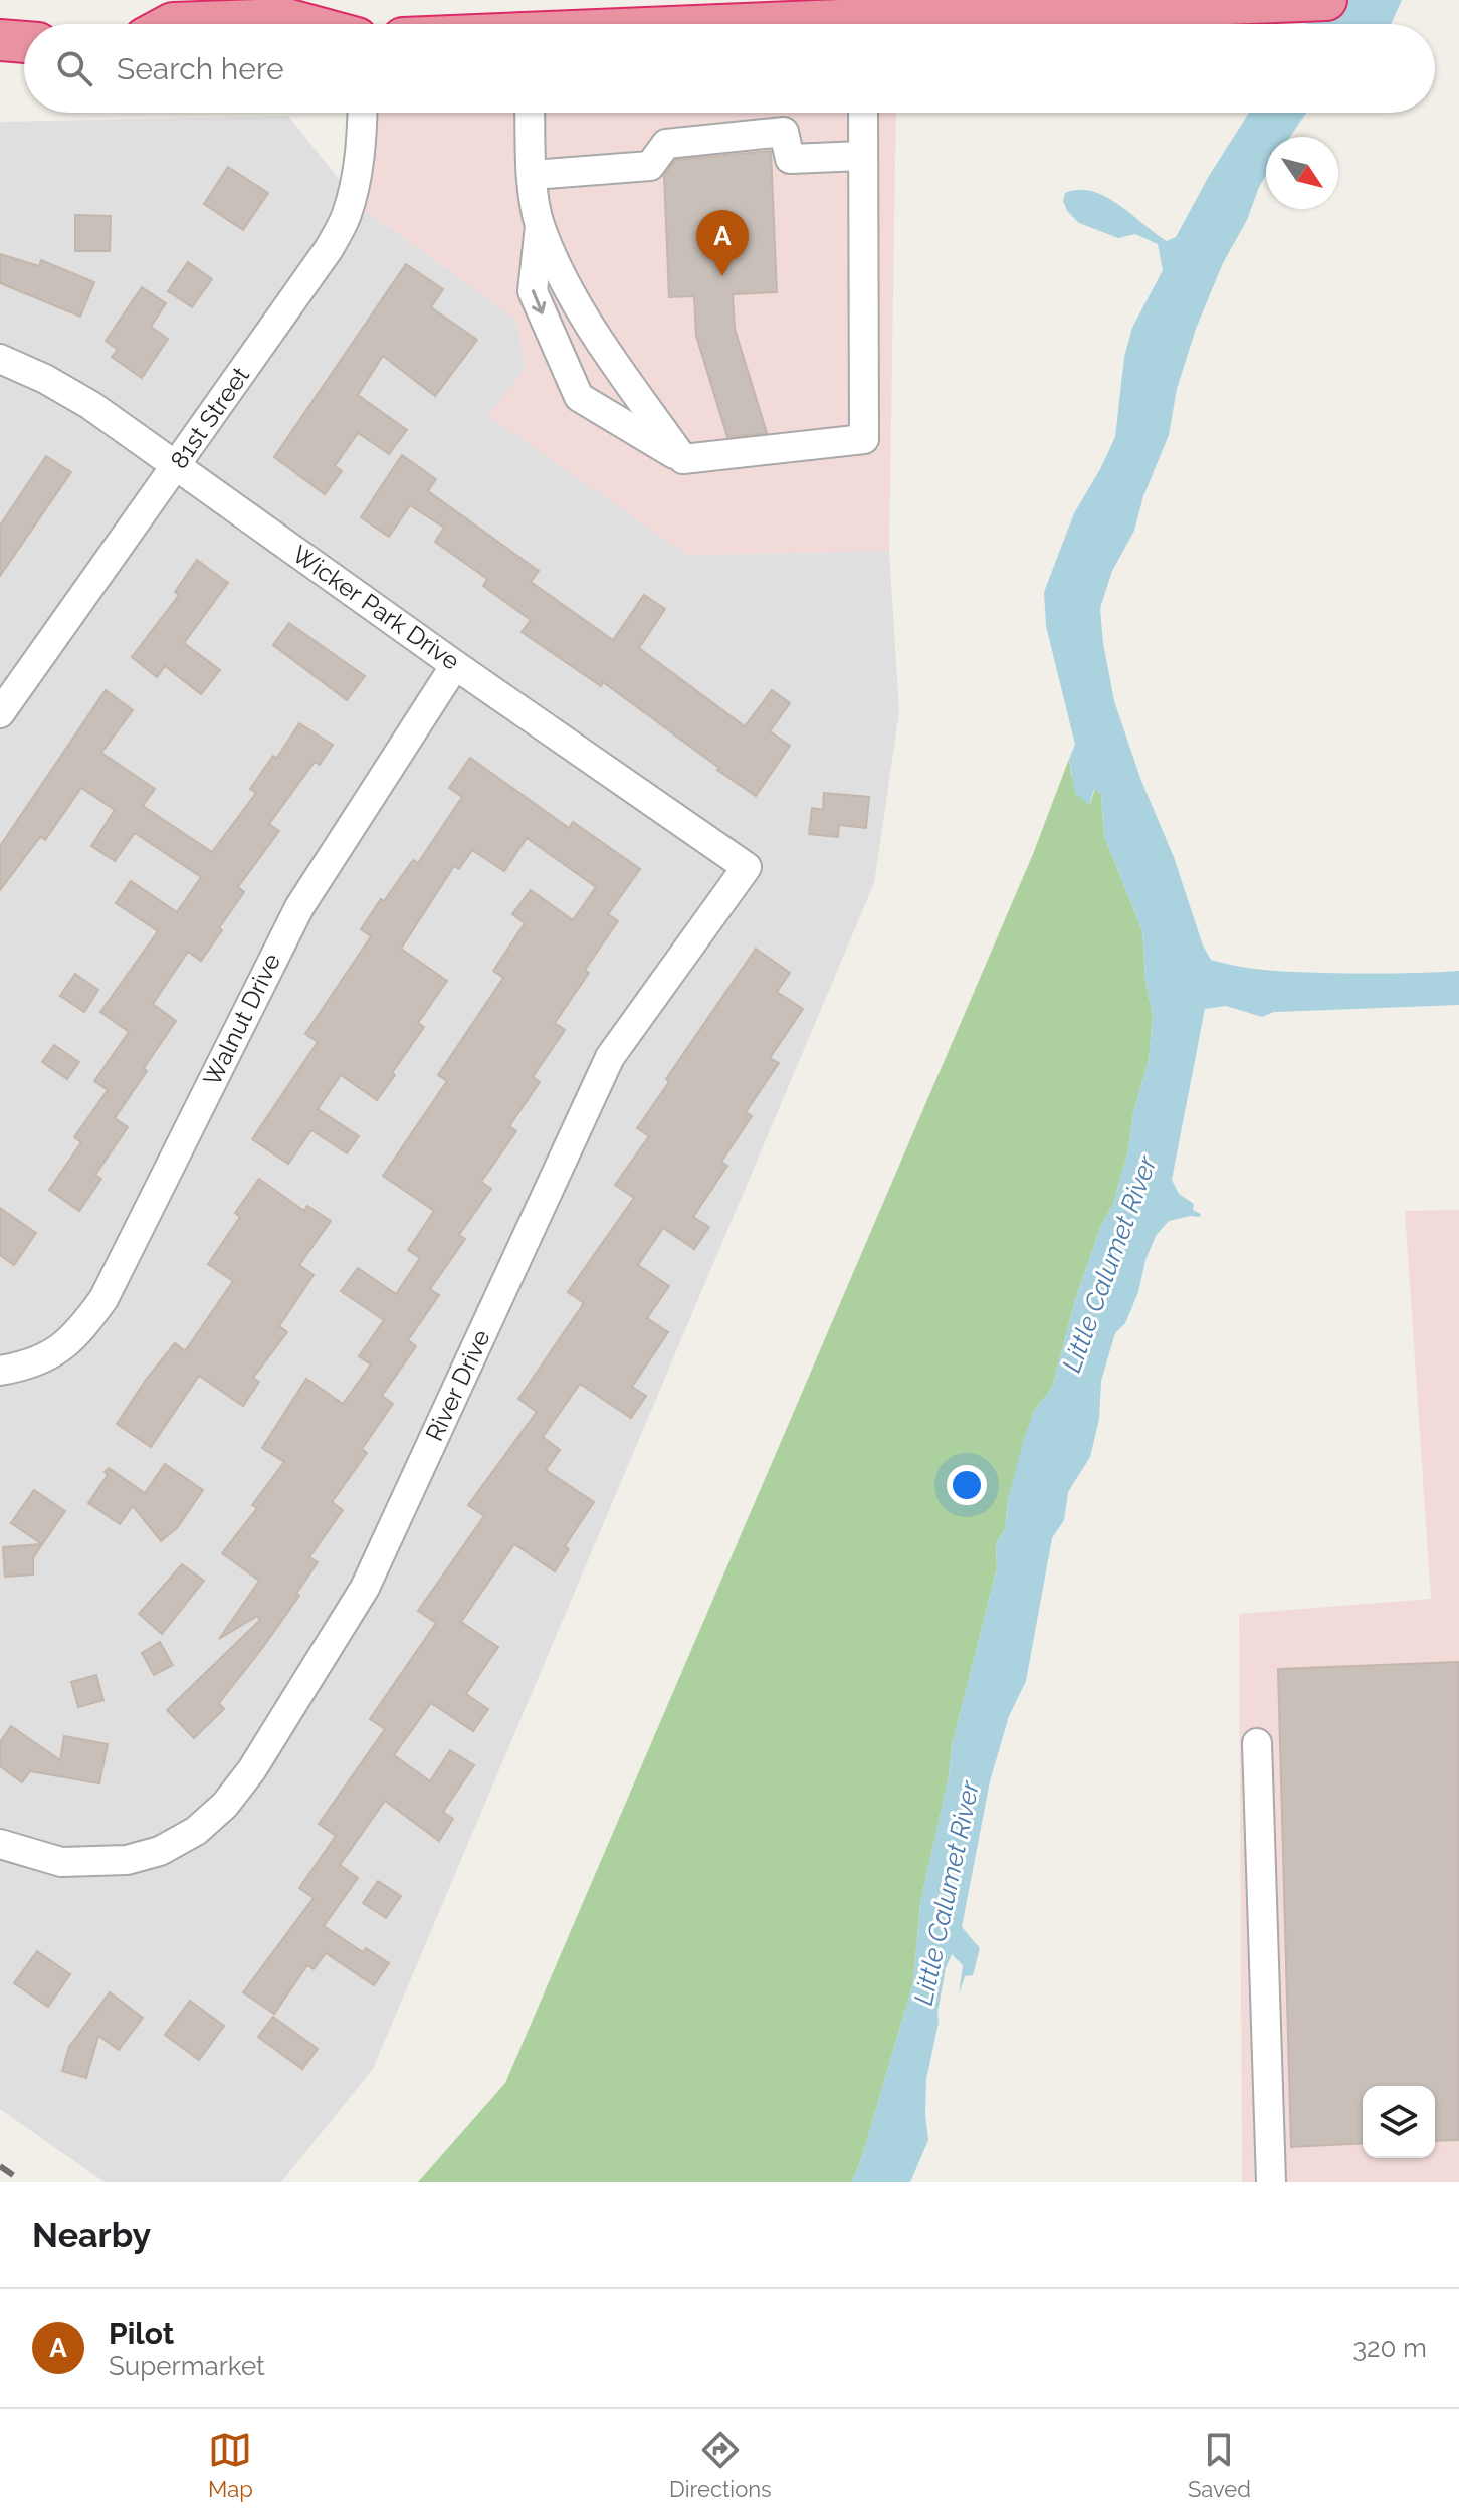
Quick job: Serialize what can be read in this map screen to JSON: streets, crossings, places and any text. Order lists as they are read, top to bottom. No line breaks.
{"streets":{"street":["81st Street","Wicker Park Drive","Walnut Drive","River Drive"]},"crossings":[["81st Street","Wicker Park Drive"],["Wicker Park Drive","Walnut Drive"],["Wicker Park Drive","River Drive"]],"water":["Little Calumet River"],"north":"bottom right","page":{"search":"Search here","pins":"A","heading":"Nearby","list":[{"mark":"A","name":"Pilot","note":"Supermarket","value":"320 m"}],"nav":["Map","Directions","Saved"]}}
